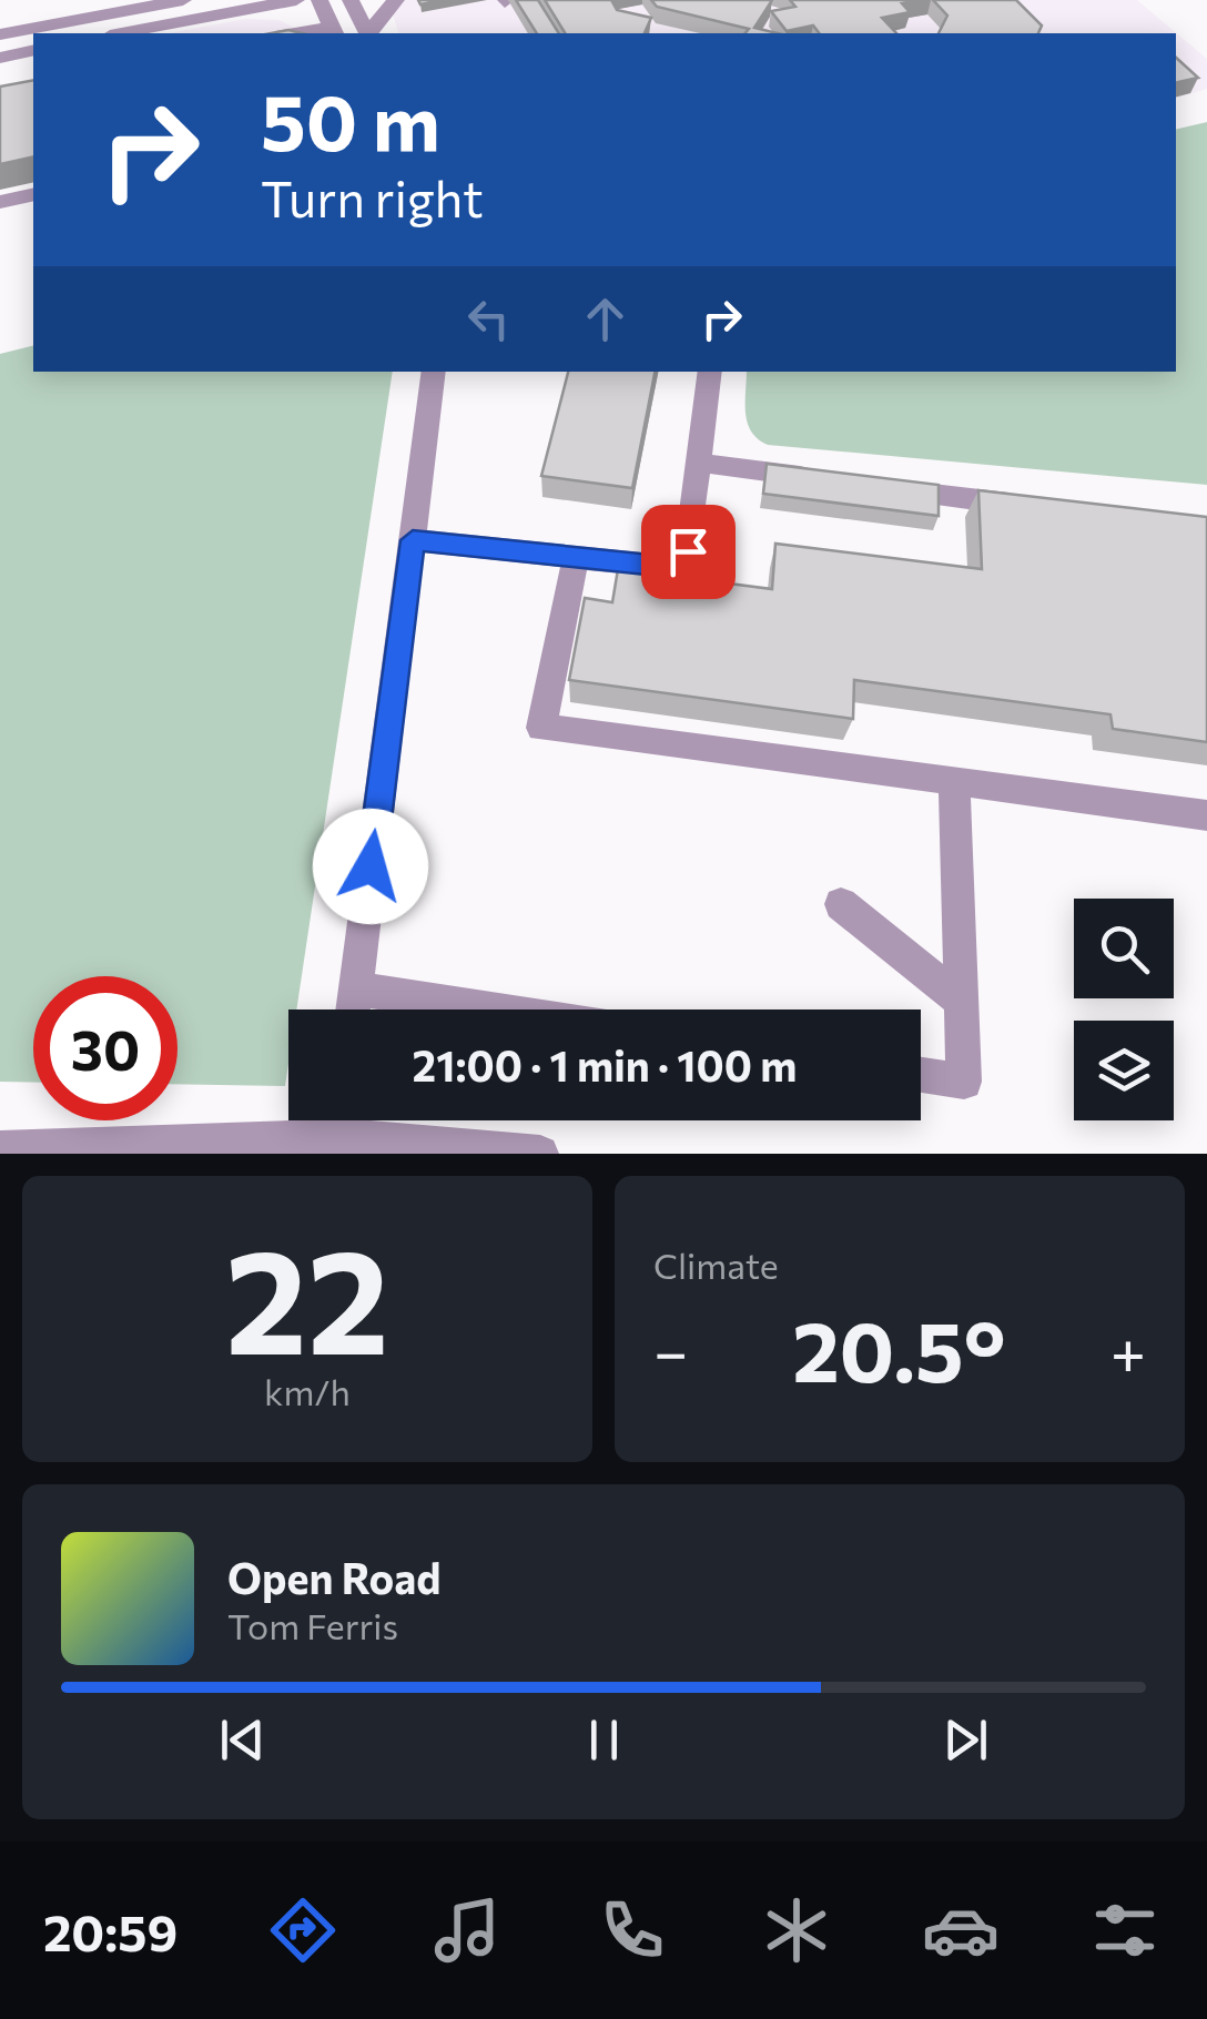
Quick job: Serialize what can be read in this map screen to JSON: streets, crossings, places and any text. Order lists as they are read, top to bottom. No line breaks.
{"page":{"turn":["50 m","Turn right"],"limit":"30","trip":"21:00 · 1 min · 100 m","tile":[["22","km/h"],"Climate"],"heat":["−","20.5°","+"],"song":["Open Road","Tom Ferris"],"tabs":"20:59"}}
